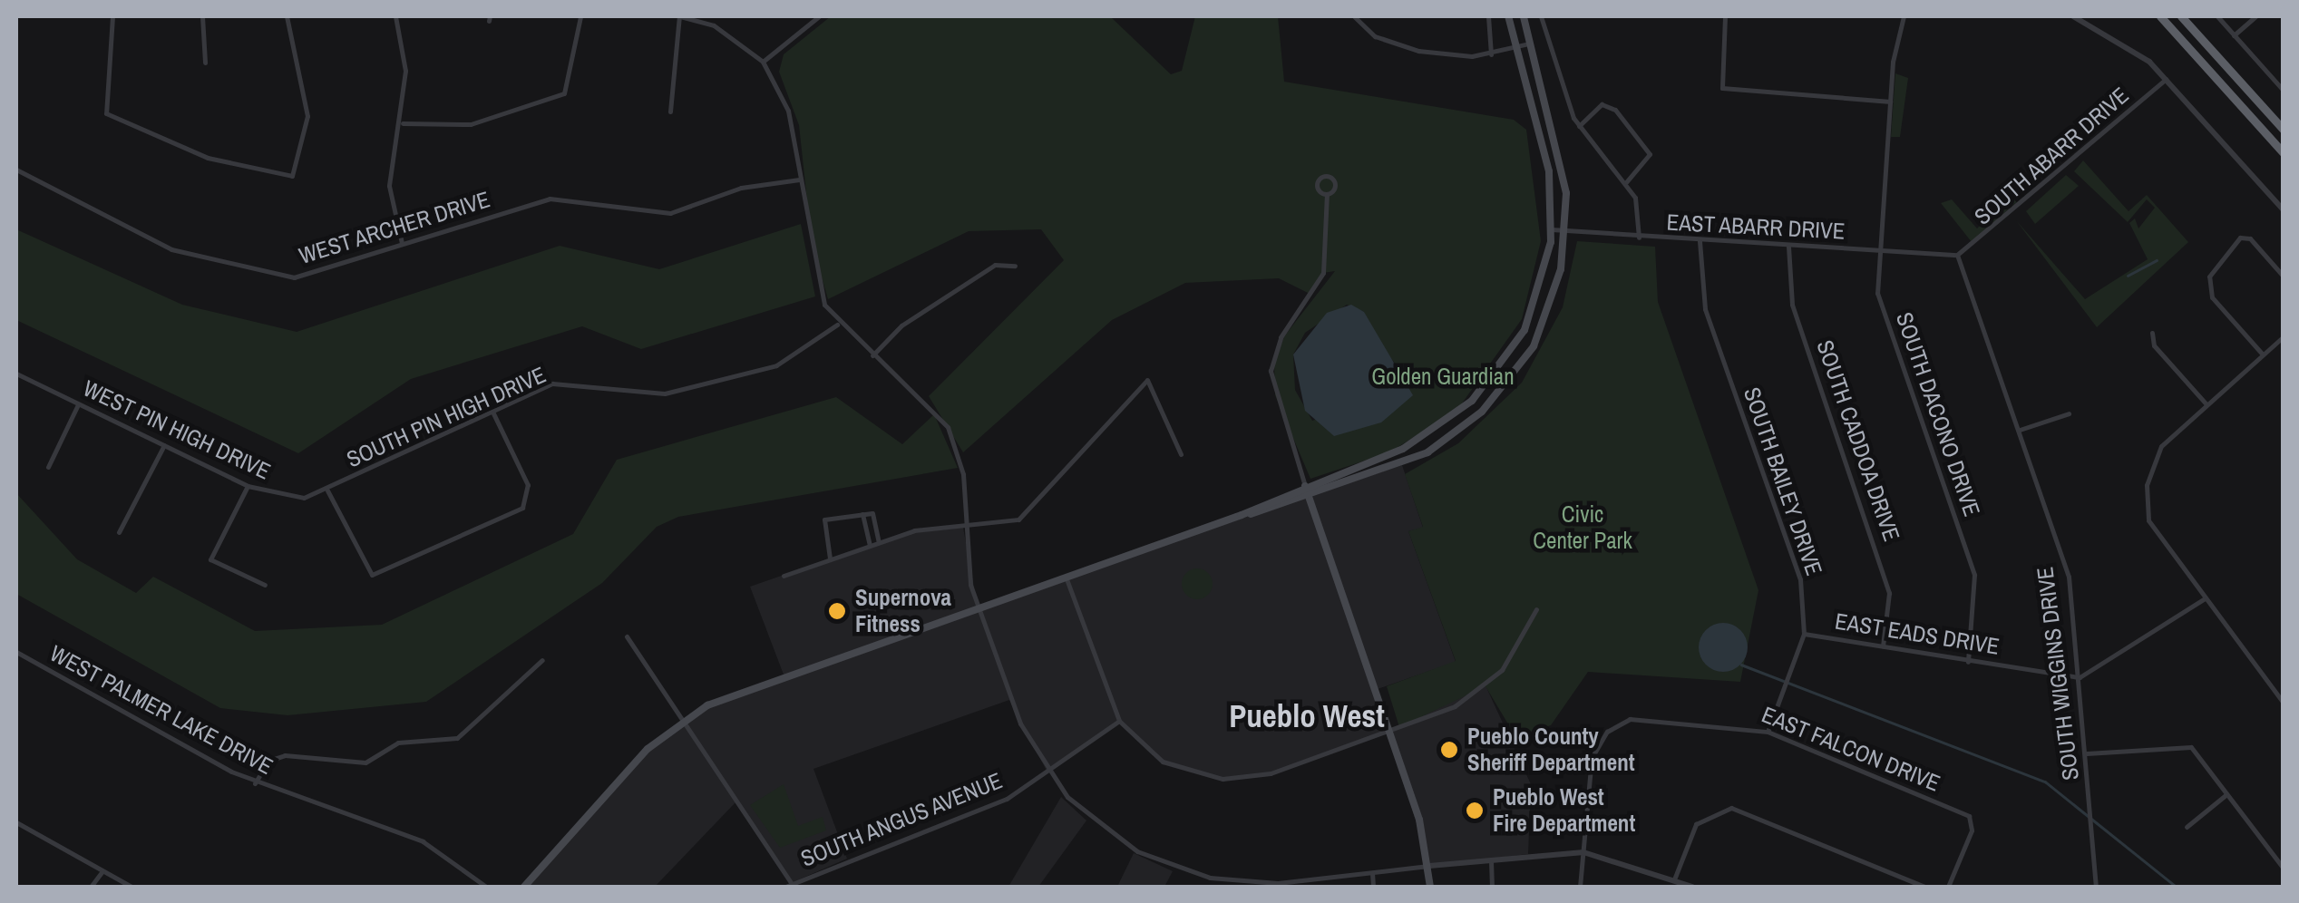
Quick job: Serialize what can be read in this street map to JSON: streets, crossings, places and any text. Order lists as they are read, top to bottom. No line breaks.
{"streets":{"street":["SOUTH ABARR DRIVE","EAST ABARR DRIVE","WEST ARCHER DRIVE","SOUTH DACONO DRIVE","SOUTH PIN HIGH DRIVE","WEST PIN HIGH DRIVE","SOUTH CADDOA DRIVE","SOUTH BAILEY DRIVE","EAST EADS DRIVE","SOUTH WIGGINS DRIVE","WEST PALMER LAKE DRIVE","EAST FALCON DRIVE","SOUTH ANGUS AVENUE"]},"crossings":[["SOUTH ABARR DRIVE","EAST ABARR DRIVE"],["SOUTH ABARR DRIVE","SOUTH WIGGINS DRIVE"],["EAST ABARR DRIVE","SOUTH DACONO DRIVE"],["EAST ABARR DRIVE","SOUTH CADDOA DRIVE"],["EAST ABARR DRIVE","SOUTH BAILEY DRIVE"],["EAST ABARR DRIVE","SOUTH WIGGINS DRIVE"],["SOUTH DACONO DRIVE","EAST EADS DRIVE"],["SOUTH PIN HIGH DRIVE","WEST PIN HIGH DRIVE"],["SOUTH CADDOA DRIVE","EAST EADS DRIVE"],["SOUTH BAILEY DRIVE","EAST EADS DRIVE"],["SOUTH BAILEY DRIVE","EAST FALCON DRIVE"],["EAST EADS DRIVE","SOUTH WIGGINS DRIVE"]],"districts":["Pueblo West"],"parks":["Golden Guardian","Civic Center Park"],"places":["Supernova Fitness","Pueblo County Sheriff Department","Pueblo West Fire Department"]}
